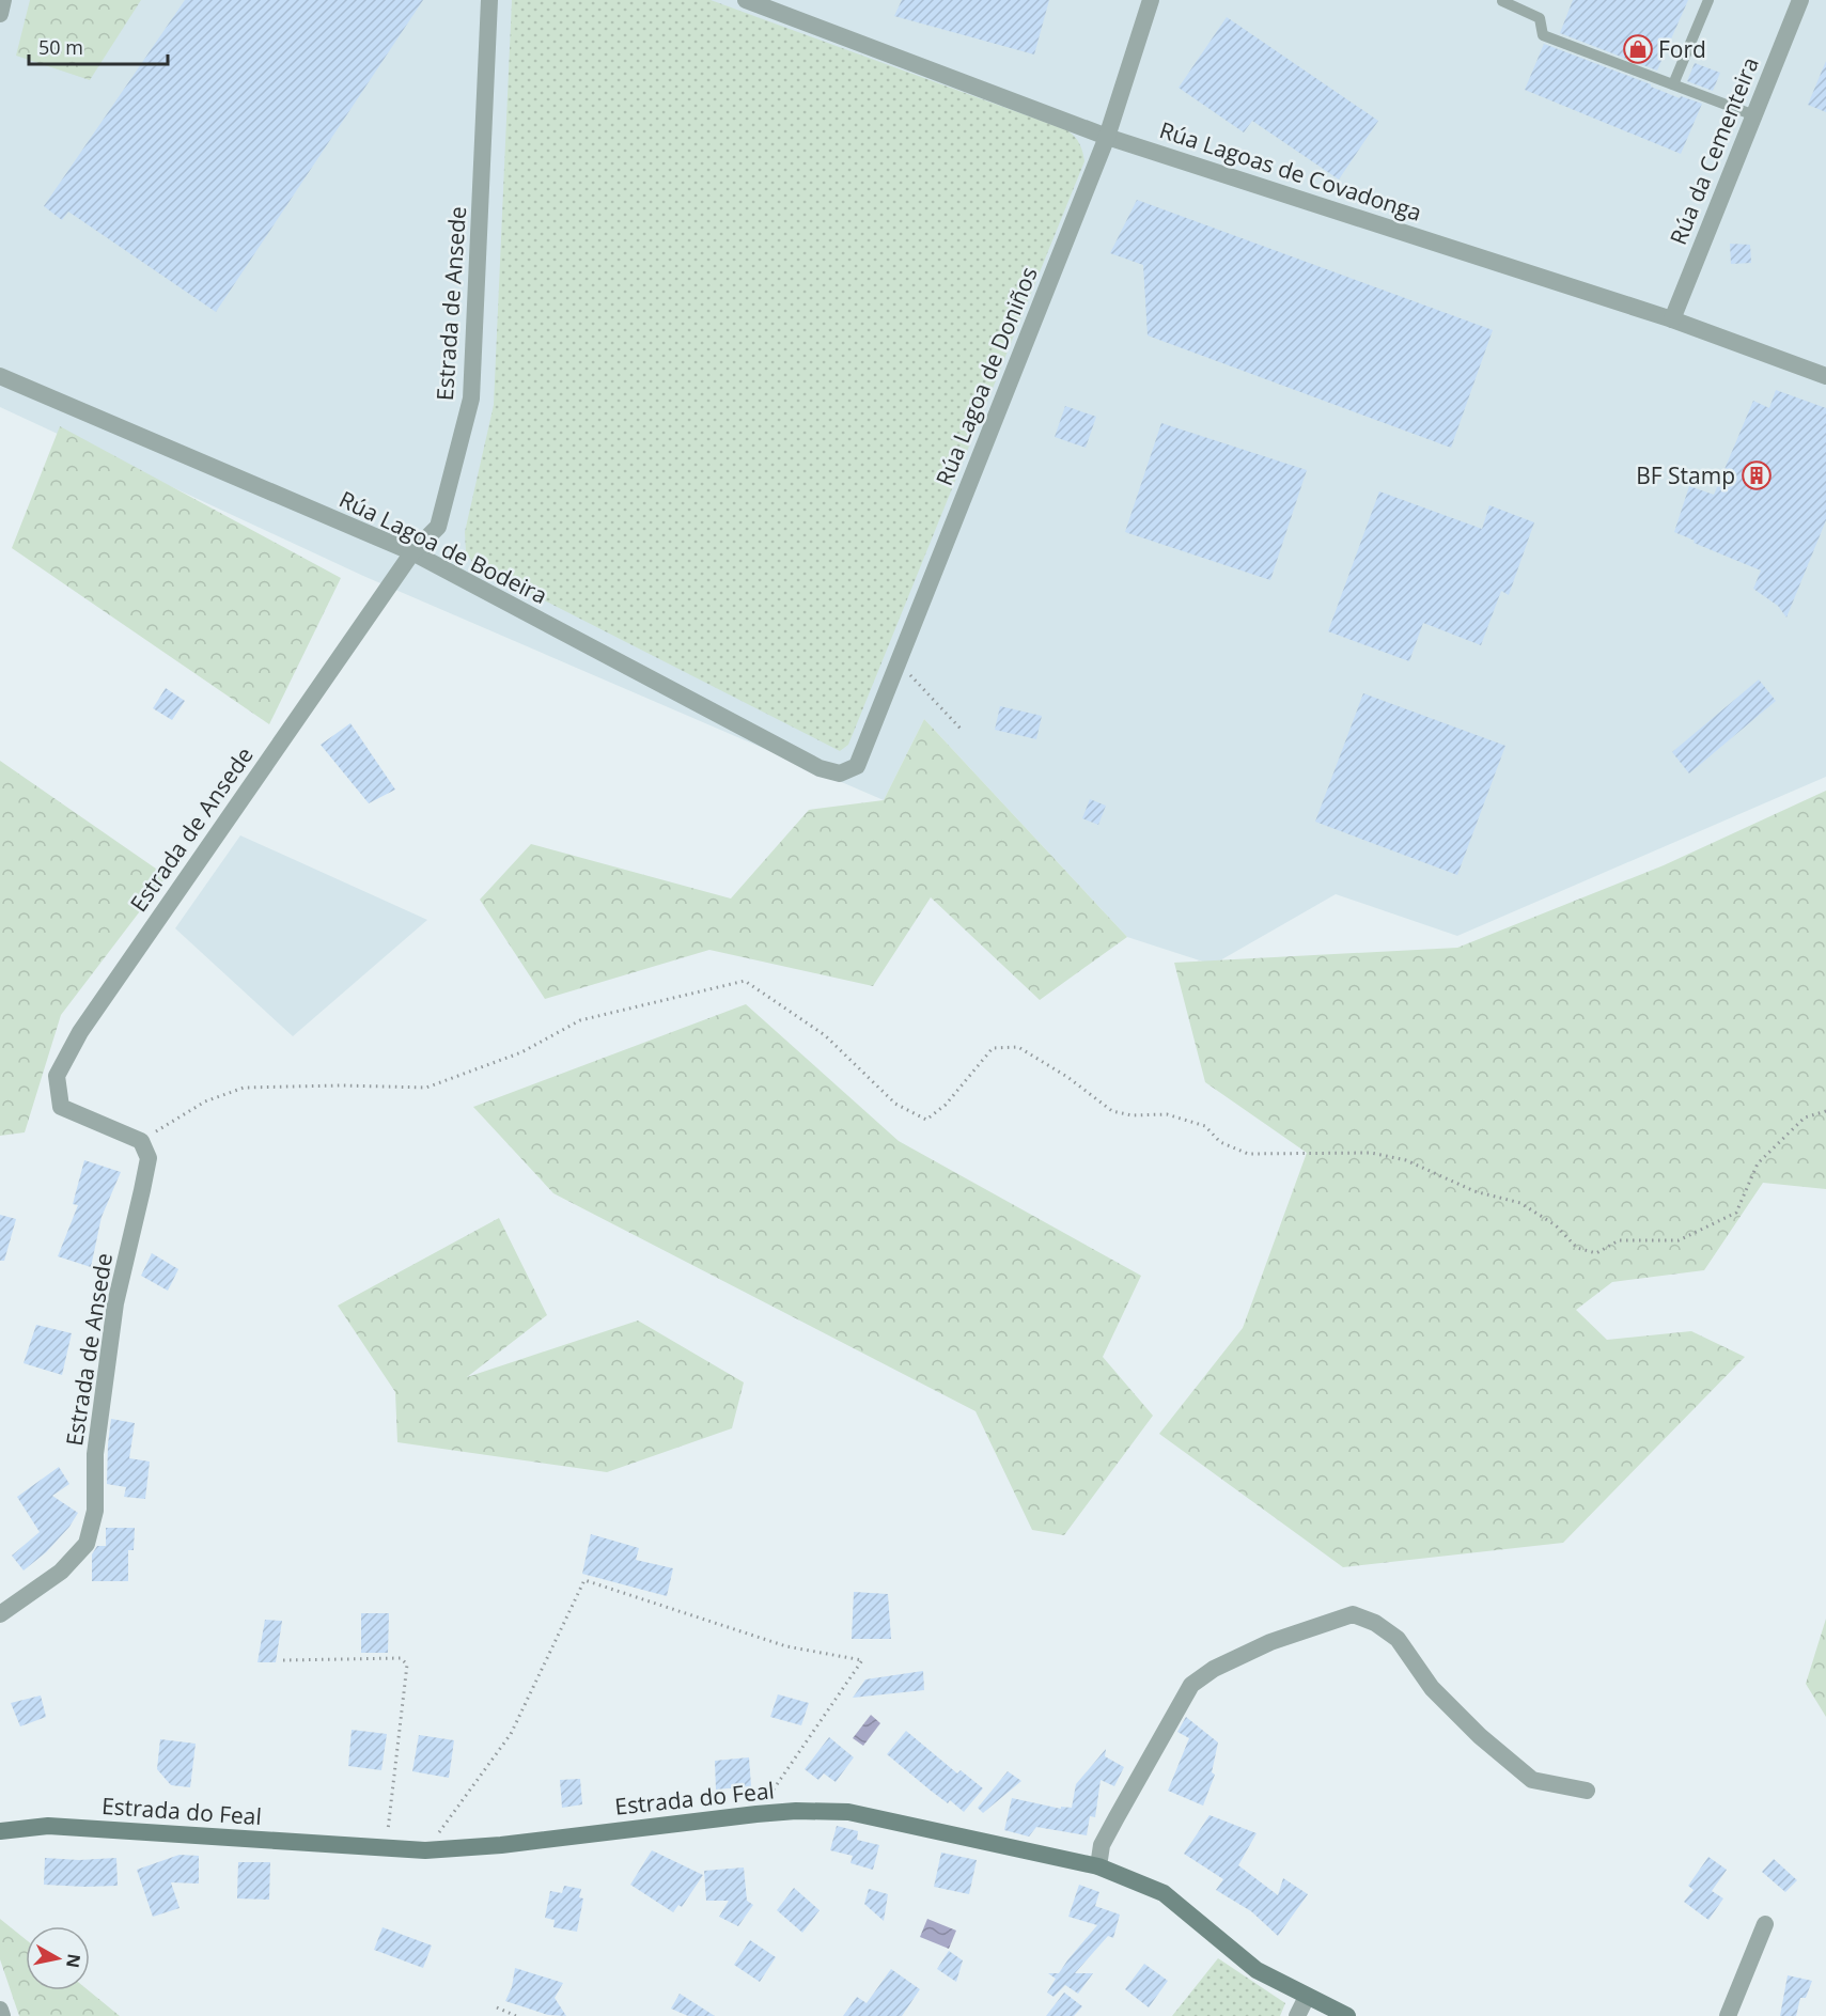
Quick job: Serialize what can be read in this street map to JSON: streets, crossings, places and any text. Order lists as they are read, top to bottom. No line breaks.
{"streets":{"main road":["Estrada do Feal"],"street":["Rúa da Cementeira","Rúa Lagoas de Covadonga","Estrada de Ansede","Rúa Lagoa de Doniños","Rúa Lagoa de Bodeira"]},"crossings":[["Rúa da Cementeira","Rúa Lagoas de Covadonga"],["Rúa Lagoas de Covadonga","Rúa Lagoa de Doniños"],["Estrada de Ansede","Rúa Lagoa de Bodeira"],["Rúa Lagoa de Doniños","Rúa Lagoa de Bodeira"]],"places":{"shop":["Ford"],"building":["BF Stamp"]},"scale_bar":"50 m","north":"right"}
